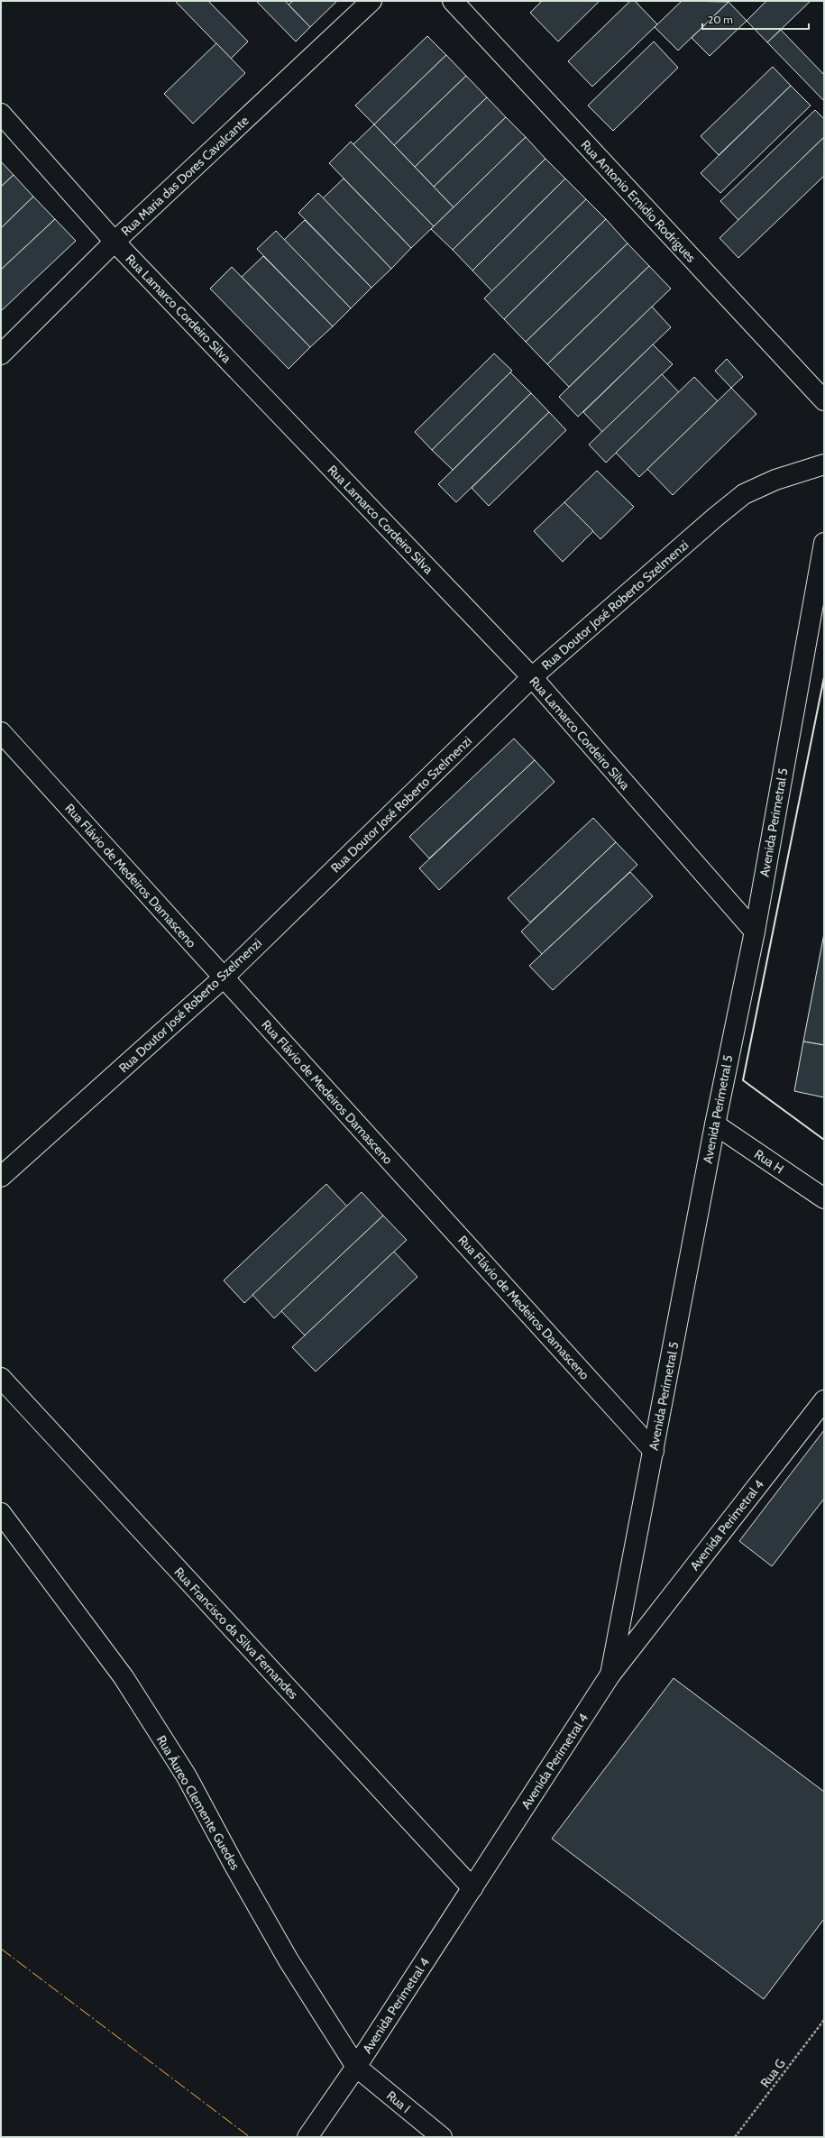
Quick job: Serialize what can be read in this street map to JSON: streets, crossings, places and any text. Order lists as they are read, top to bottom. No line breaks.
{"streets":{"street":["Rua Maria das Dores Cavalcante","Rua Antonio Emidio Rodrigues","Rua Lamarco Cordeiro Silva","Rua Doutor José Roberto Szelmenzi","Avenida Perimetral 5","Rua Flávio de Medeiros Damasceno","Rua H","Avenida Perimetral 4","Rua Francisco da Silva Fernandes","Rua Áureo Clemente Guedes","Rua I"],"path":["Rua G"]},"crossings":[["Rua Maria das Dores Cavalcante","Rua Lamarco Cordeiro Silva"],["Rua Lamarco Cordeiro Silva","Rua Doutor José Roberto Szelmenzi"],["Rua Lamarco Cordeiro Silva","Avenida Perimetral 5"],["Rua Doutor José Roberto Szelmenzi","Rua Flávio de Medeiros Damasceno"],["Avenida Perimetral 5","Rua Flávio de Medeiros Damasceno"],["Avenida Perimetral 5","Rua H"],["Avenida Perimetral 5","Avenida Perimetral 4"],["Avenida Perimetral 4","Rua Francisco da Silva Fernandes"],["Avenida Perimetral 4","Rua Áureo Clemente Guedes"],["Avenida Perimetral 4","Rua I"],["Rua Áureo Clemente Guedes","Rua I"]],"scale_bar":"20 m"}
